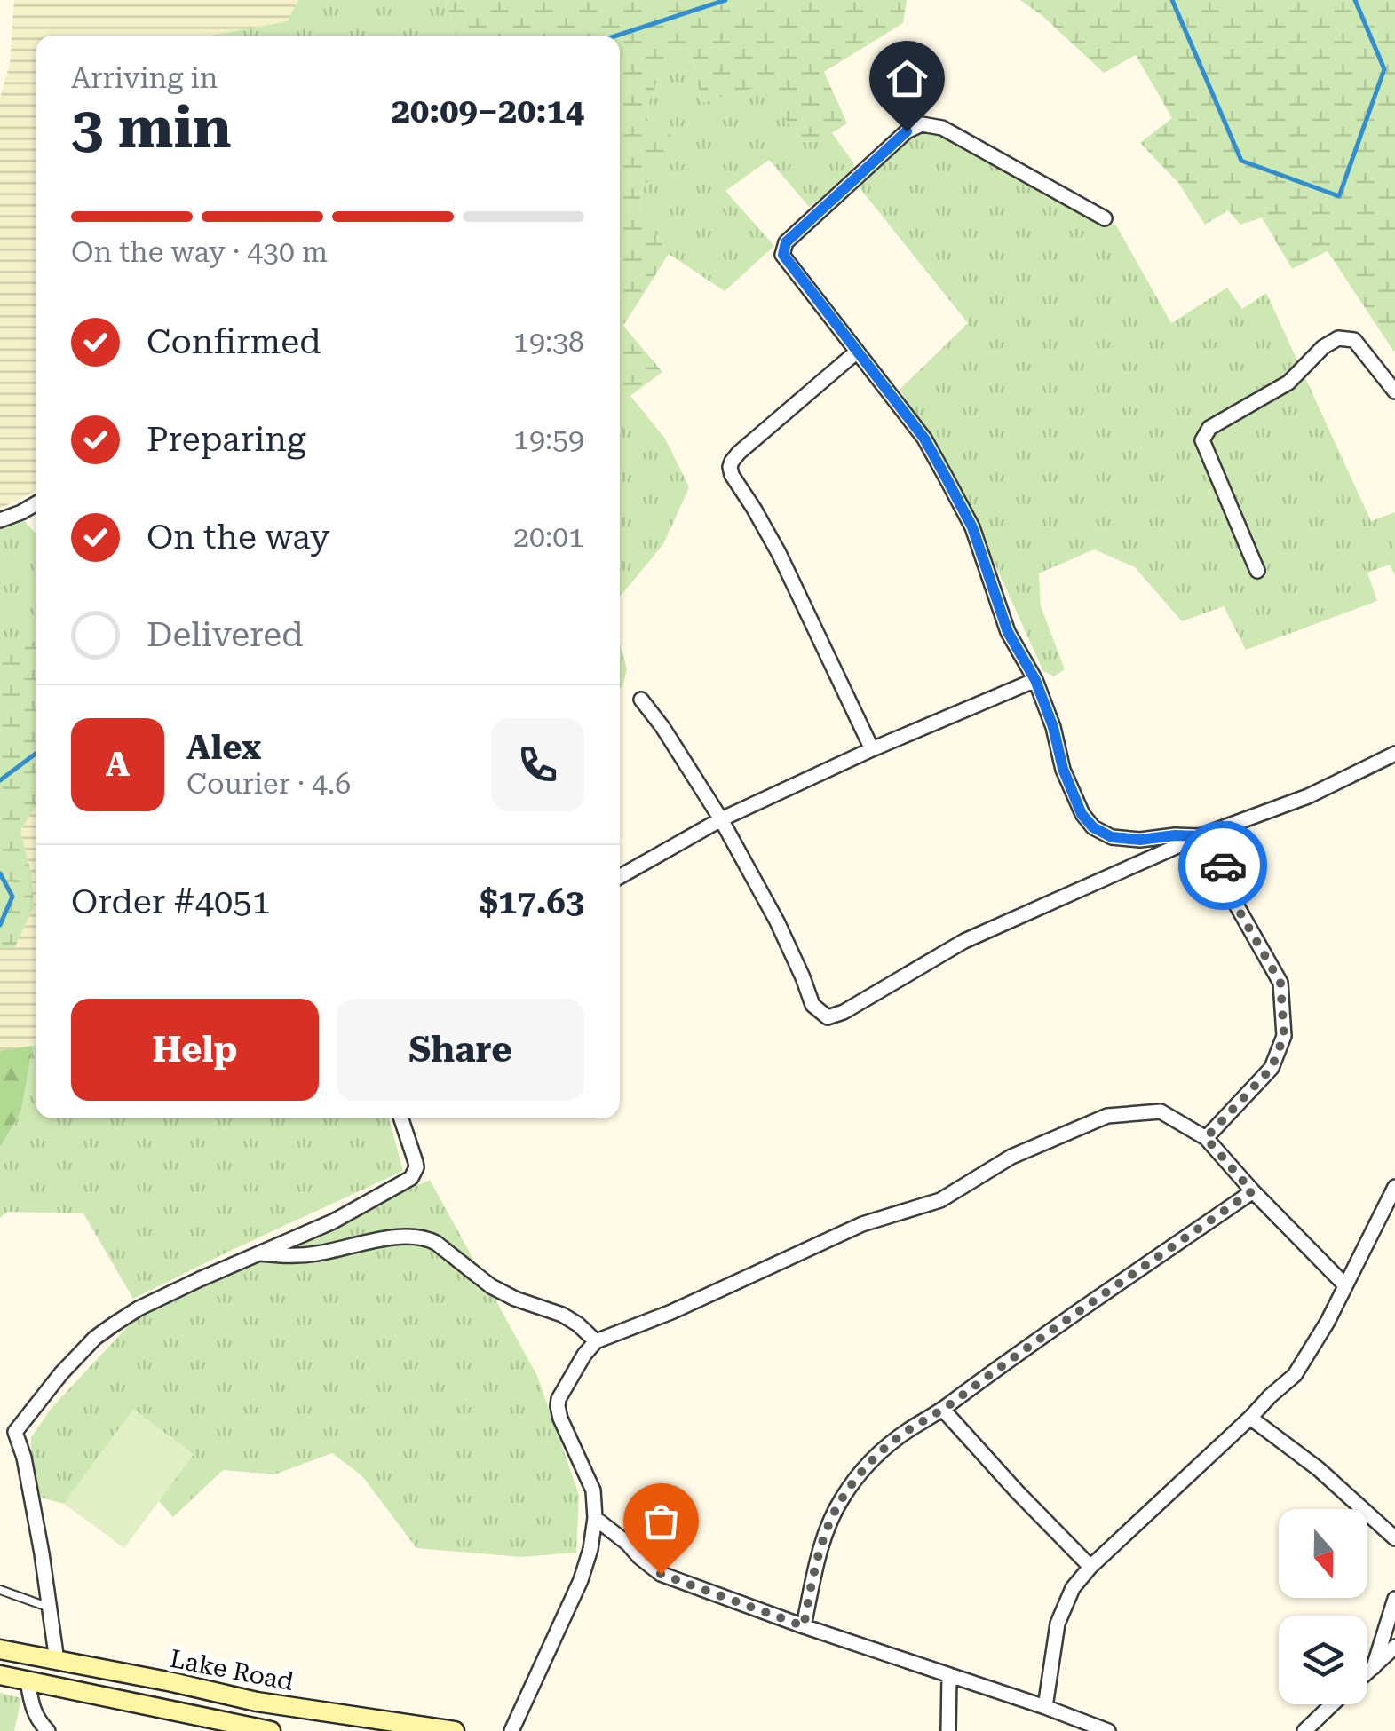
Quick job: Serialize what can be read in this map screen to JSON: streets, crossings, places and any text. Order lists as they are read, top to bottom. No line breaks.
{"streets":{"main road":["Lake Road"]},"north":"bottom","page":{"heading":["3 min","Arriving in","20:09–20:14"],"panel":["Alex","Courier · 4.6","Order #4051","$17.63"],"bar":"On the way · 430 m","list":[["Confirmed","19:38"],["Preparing","19:59"],["On the way","20:01"],"Delivered"],"round":"A","buttons":["Help","Share"]}}
